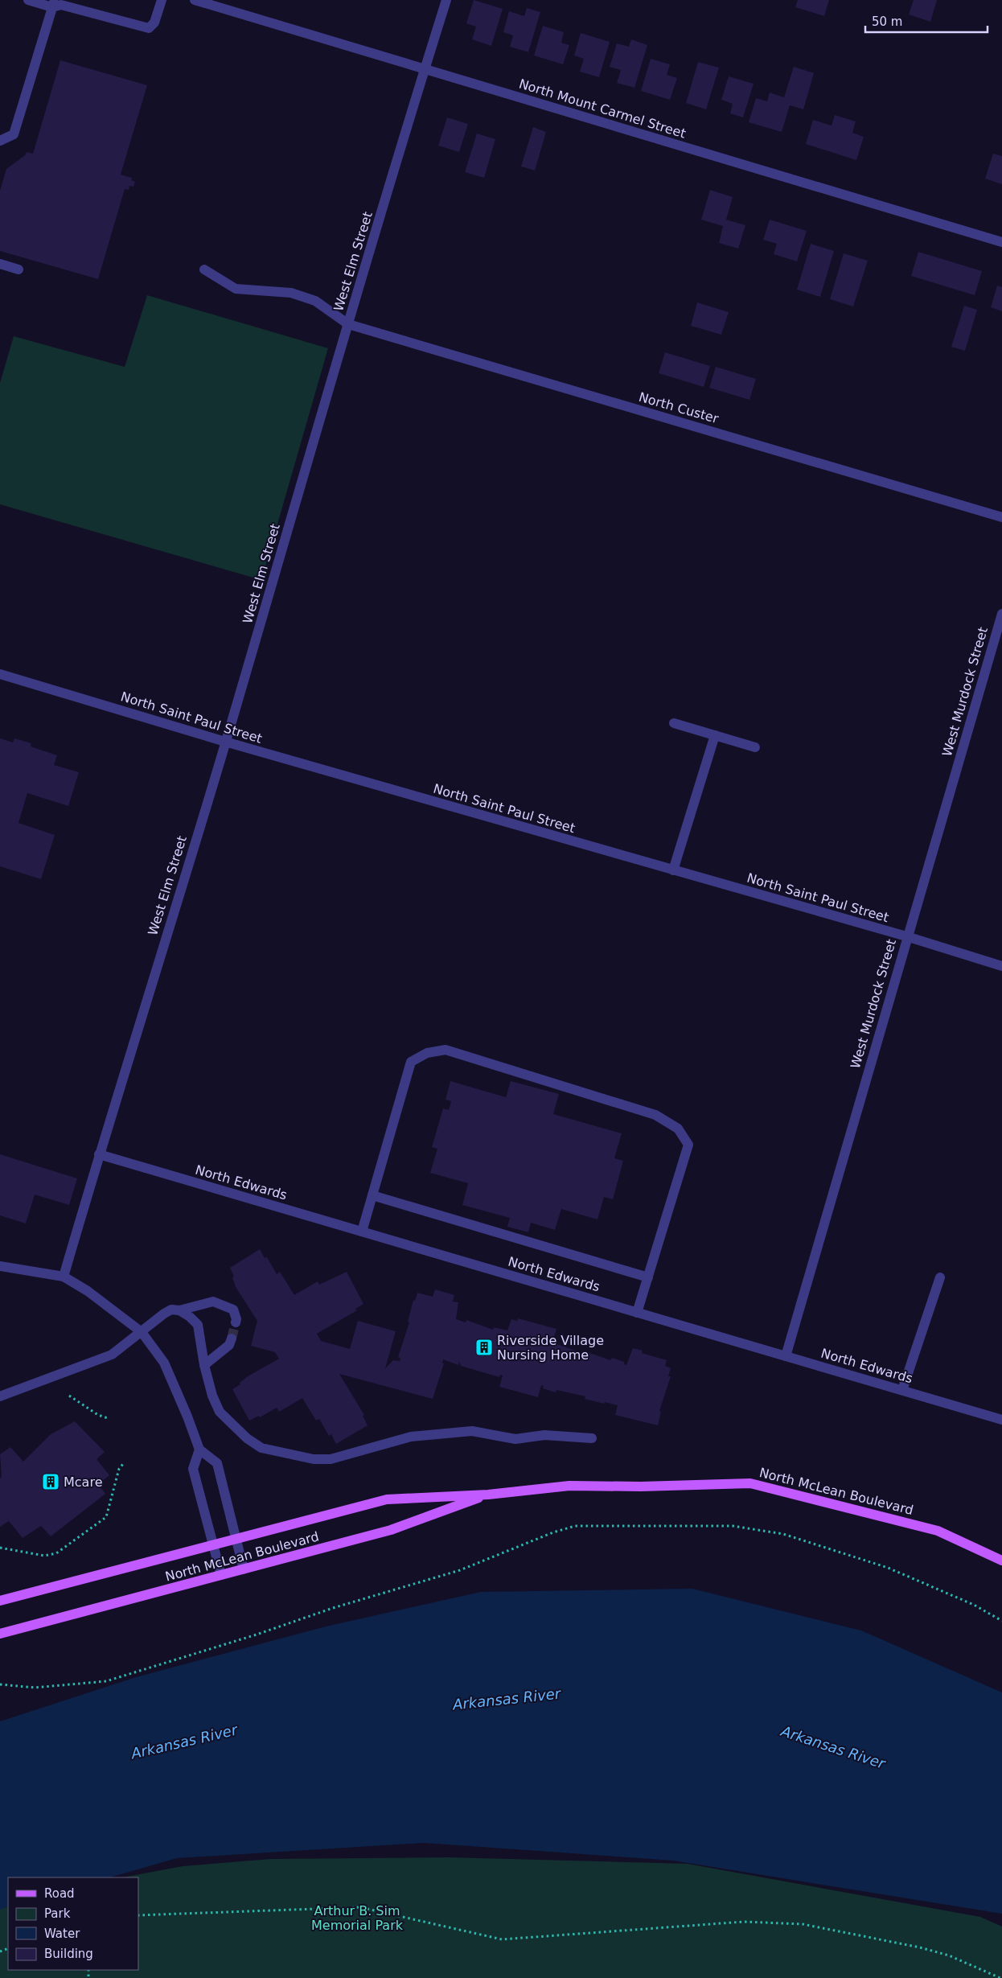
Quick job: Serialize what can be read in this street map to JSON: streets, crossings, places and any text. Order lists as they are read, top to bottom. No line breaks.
{"streets":{"main road":["North McLean Boulevard"],"street":["North Mount Carmel Street","West Elm Street","North Custer","West Murdock Street","North Saint Paul Street","North Edwards"]},"crossings":[["North Mount Carmel Street","West Elm Street"],["West Elm Street","North Custer"],["West Elm Street","North Saint Paul Street"],["West Elm Street","North Edwards"],["West Murdock Street","North Saint Paul Street"],["West Murdock Street","North Edwards"]],"water":["Arkansas River"],"parks":["Arthur B. Sim Memorial Park"],"places":{"building":["Riverside Village Nursing Home","Mcare"]},"legend":["Road","Park","Water","Building"],"scale_bar":"50 m"}
